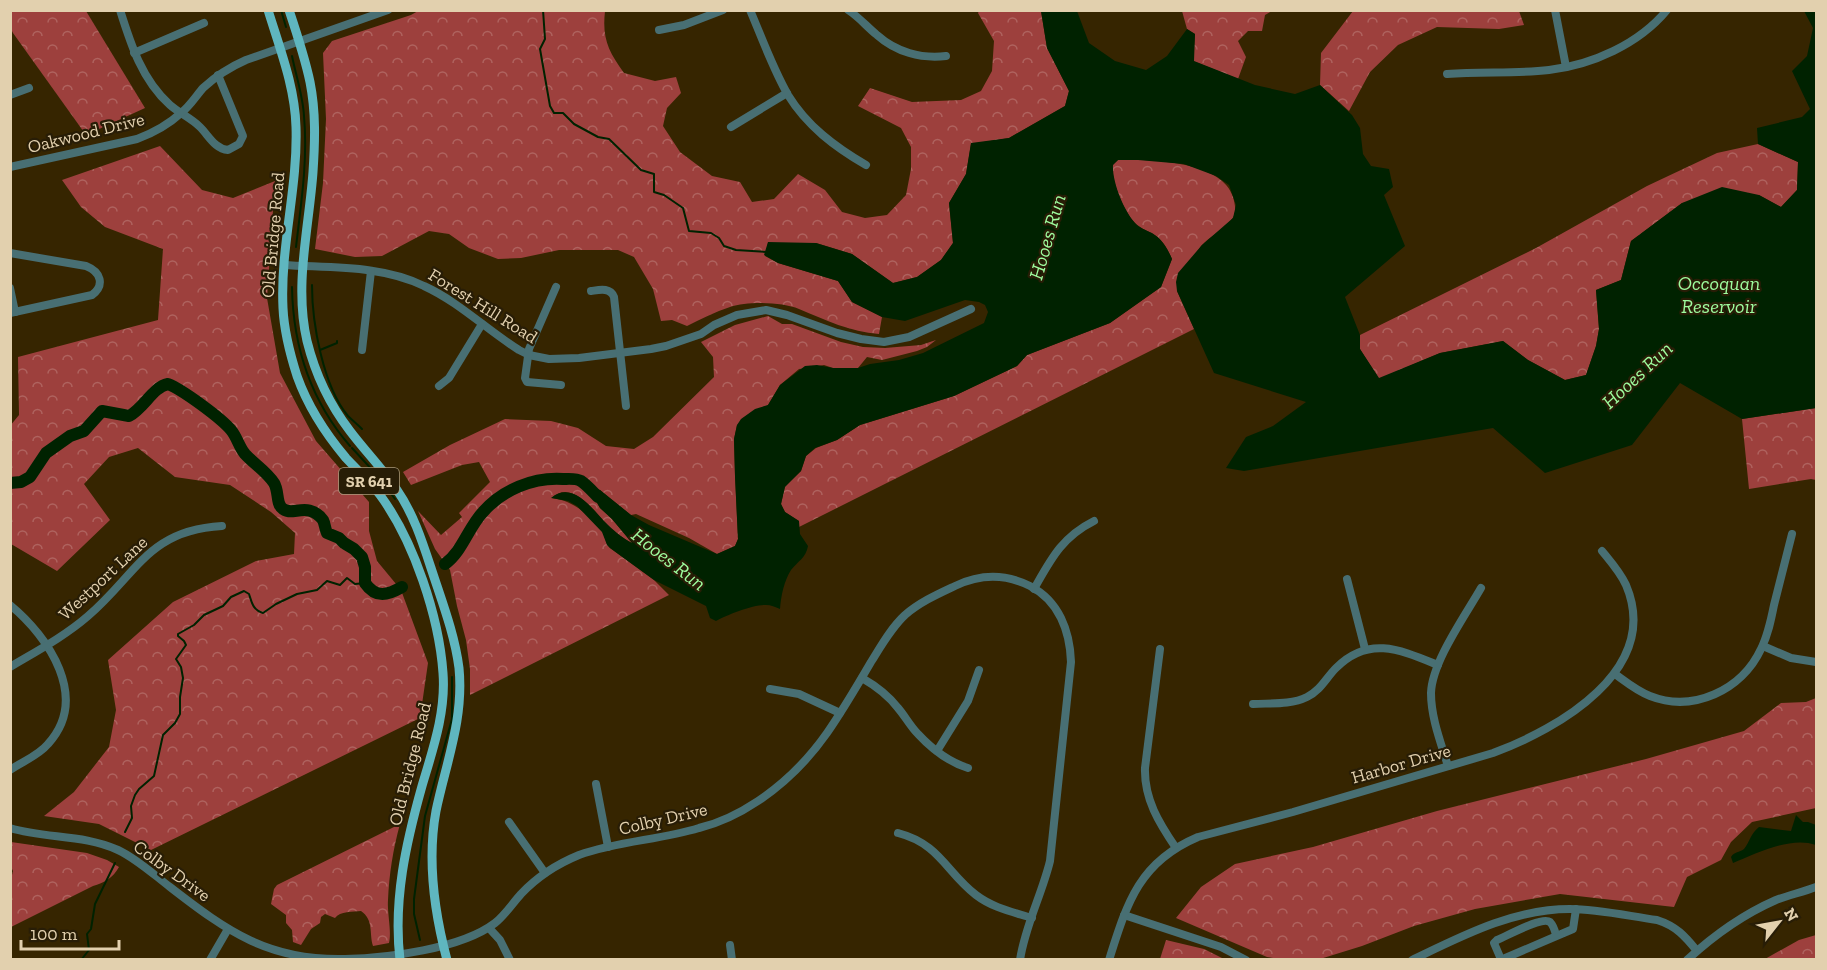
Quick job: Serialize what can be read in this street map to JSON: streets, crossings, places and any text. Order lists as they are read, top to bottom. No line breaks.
{"streets":{"main road":["Old Bridge Road","SR 641"],"street":["Oakwood Drive","Forest Hill Road","Westport Lane","Harbor Drive","Colby Drive"]},"crossings":[["Oakwood Drive","Old Bridge Road"],["Old Bridge Road","Forest Hill Road"],["Old Bridge Road","Colby Drive"]],"water":["Hooes Run","Occoquan Reservoir"],"scale_bar":"100 m","north":"top right"}
